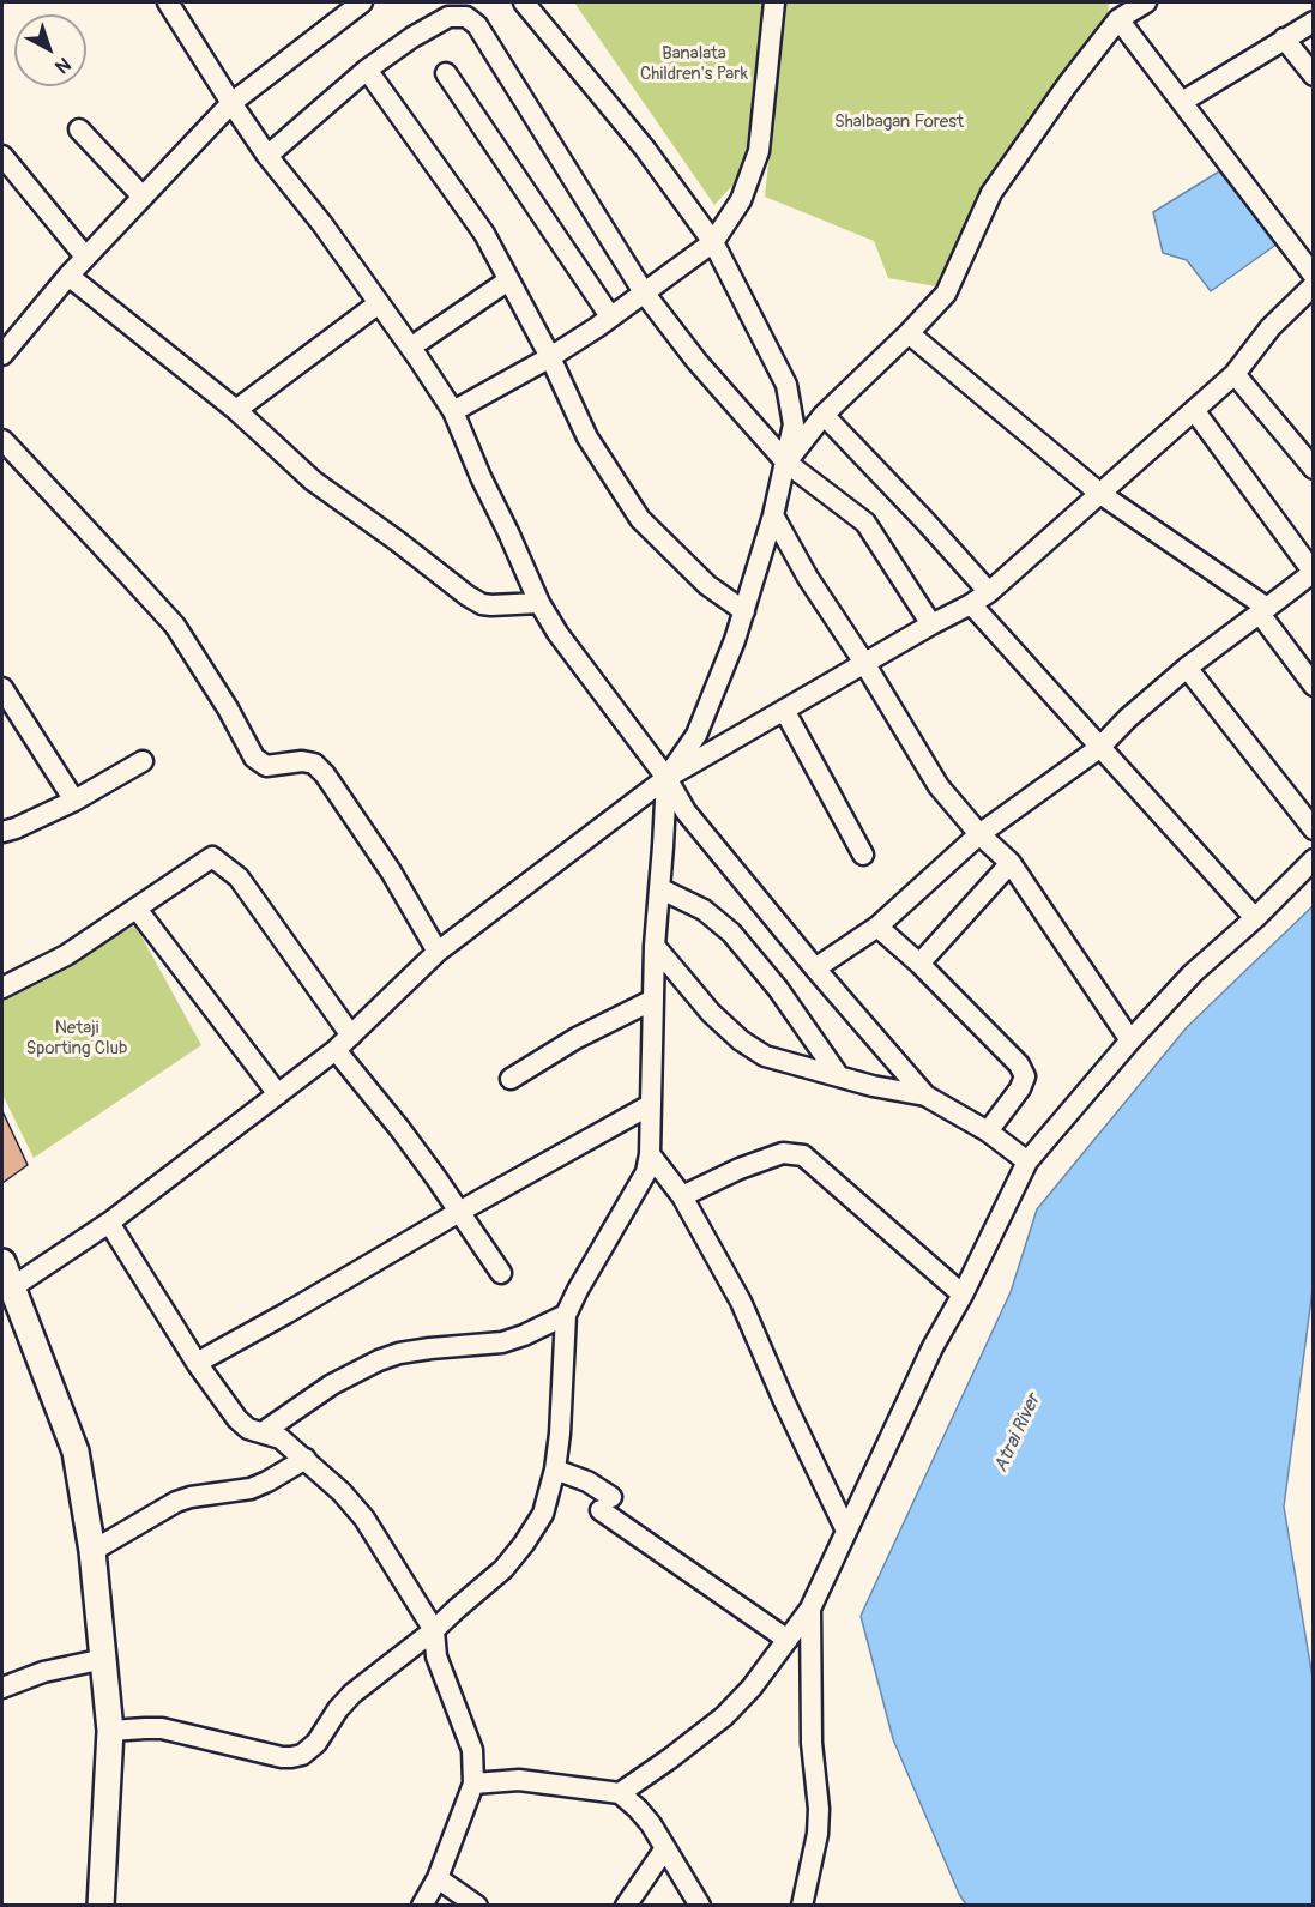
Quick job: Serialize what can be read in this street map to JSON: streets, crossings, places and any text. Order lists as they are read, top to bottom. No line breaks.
{"water":["Atrai River"],"parks":["Banalata Children's Park","Shalbagan Forest","Netaji Sporting Club"],"north":"bottom right"}
